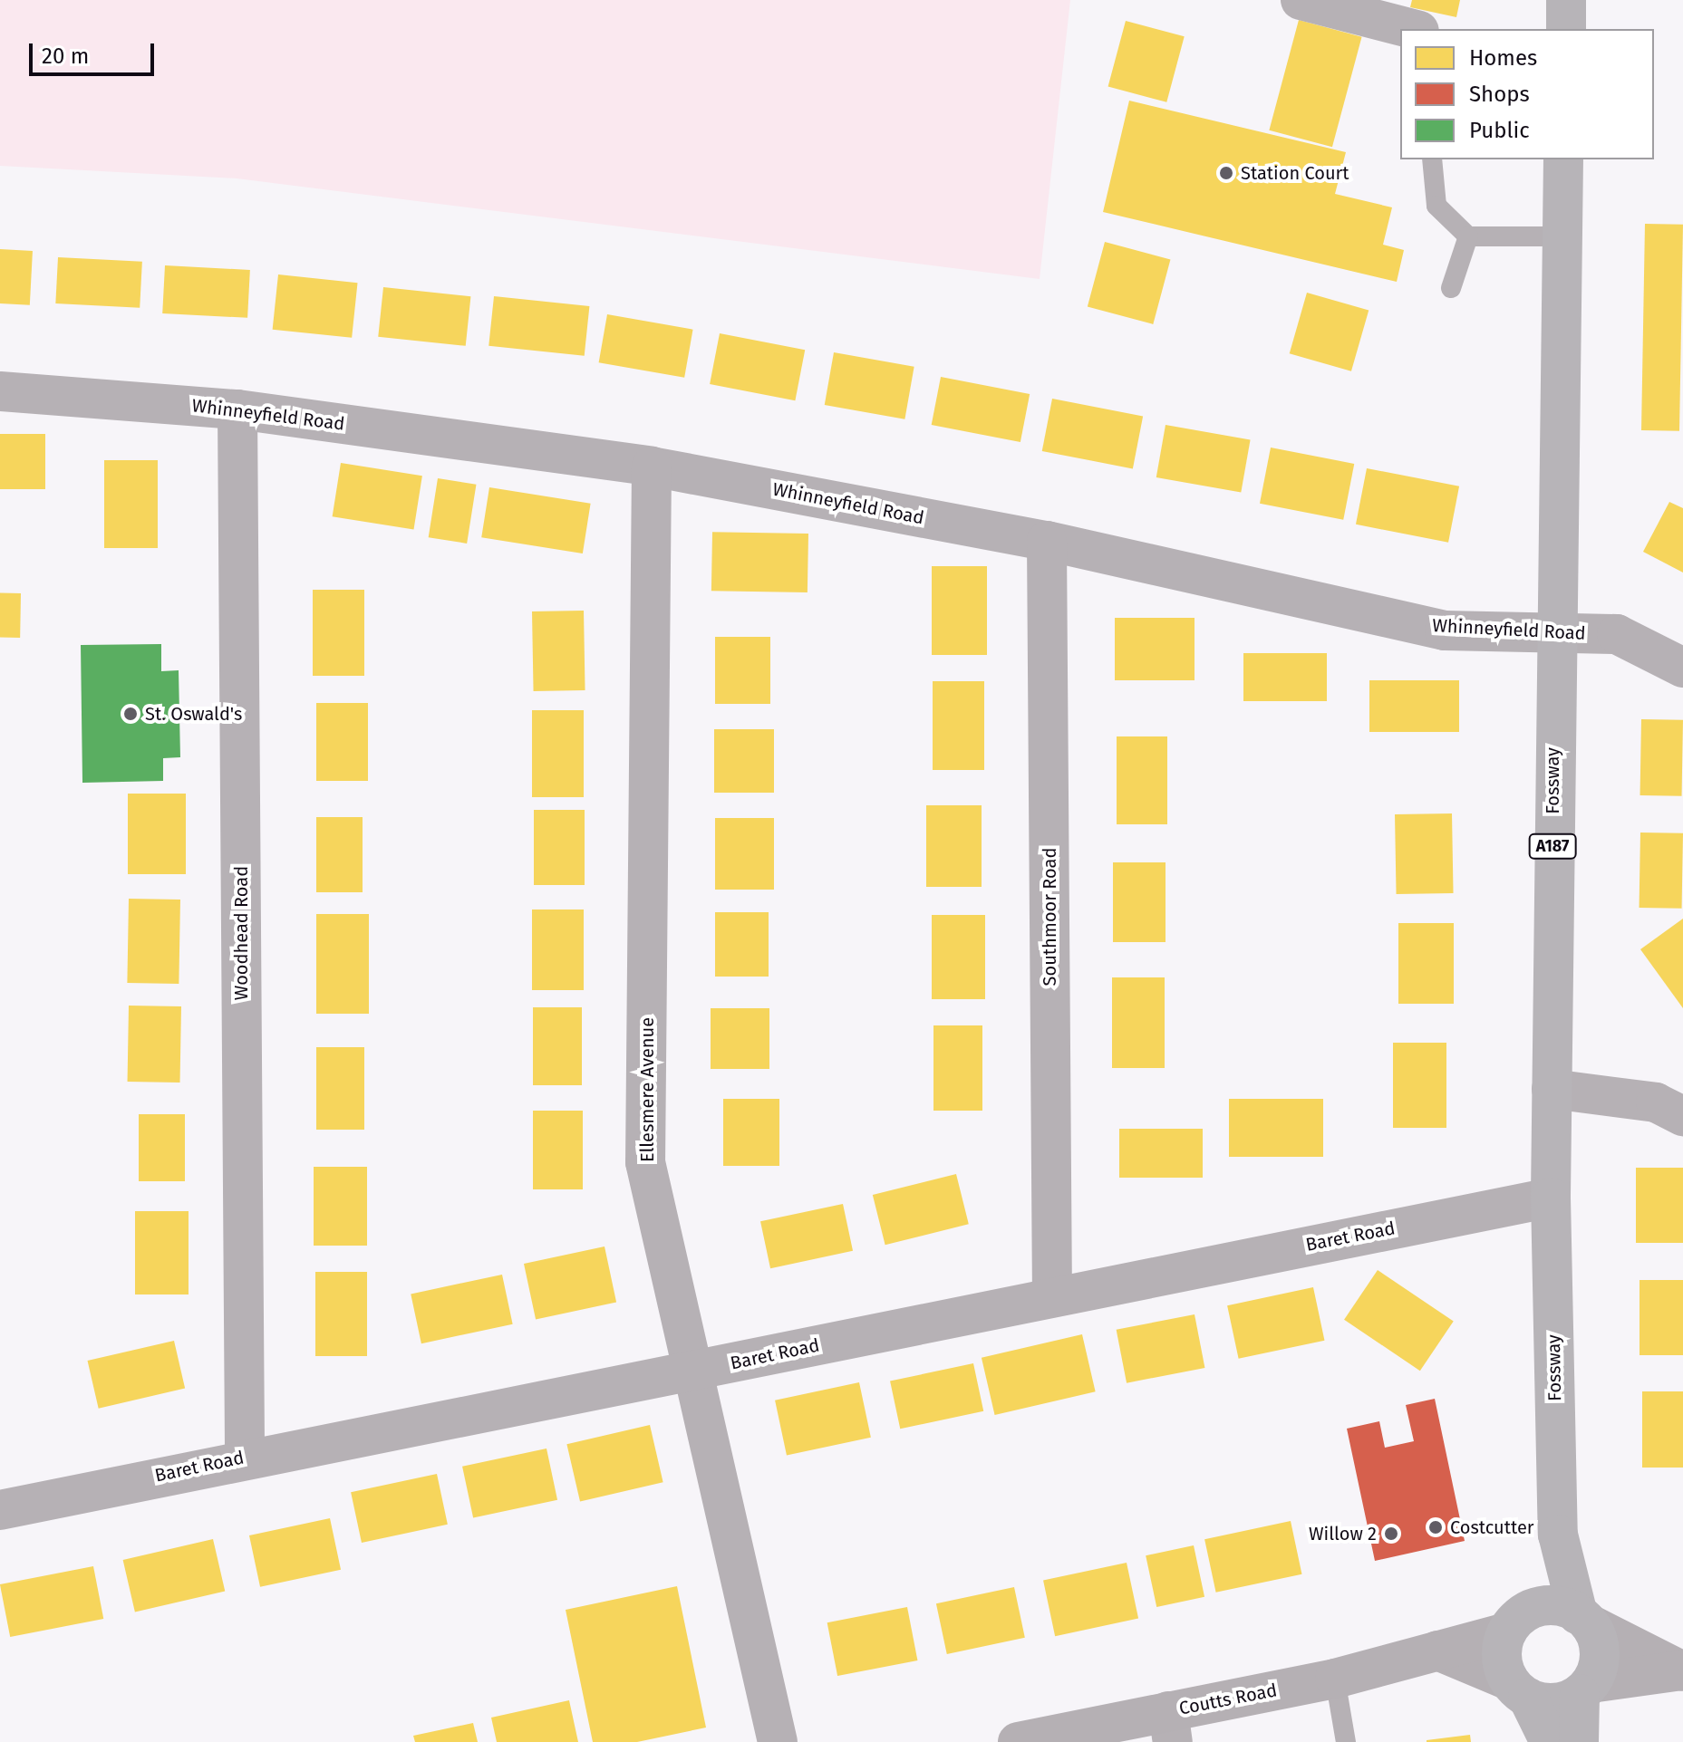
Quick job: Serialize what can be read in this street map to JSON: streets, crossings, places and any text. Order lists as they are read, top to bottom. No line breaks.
{"streets":{"main road":["Fossway","A187"],"street":["Whinneyfield Road","Southmoor Road","Woodhead Road","Ellesmere Avenue","Baret Road","Coutts Road"]},"crossings":[["Whinneyfield Road","Fossway"],["Whinneyfield Road","Southmoor Road"],["Whinneyfield Road","Woodhead Road"],["Whinneyfield Road","Ellesmere Avenue"],["Fossway","Baret Road"],["Fossway","Coutts Road"],["Southmoor Road","Baret Road"],["Woodhead Road","Baret Road"],["Ellesmere Avenue","Baret Road"]],"places":["Station Court","St. Oswald's","Costcutter","Willow 2"],"legend":["Homes","Shops","Public"],"scale_bar":"20 m"}
